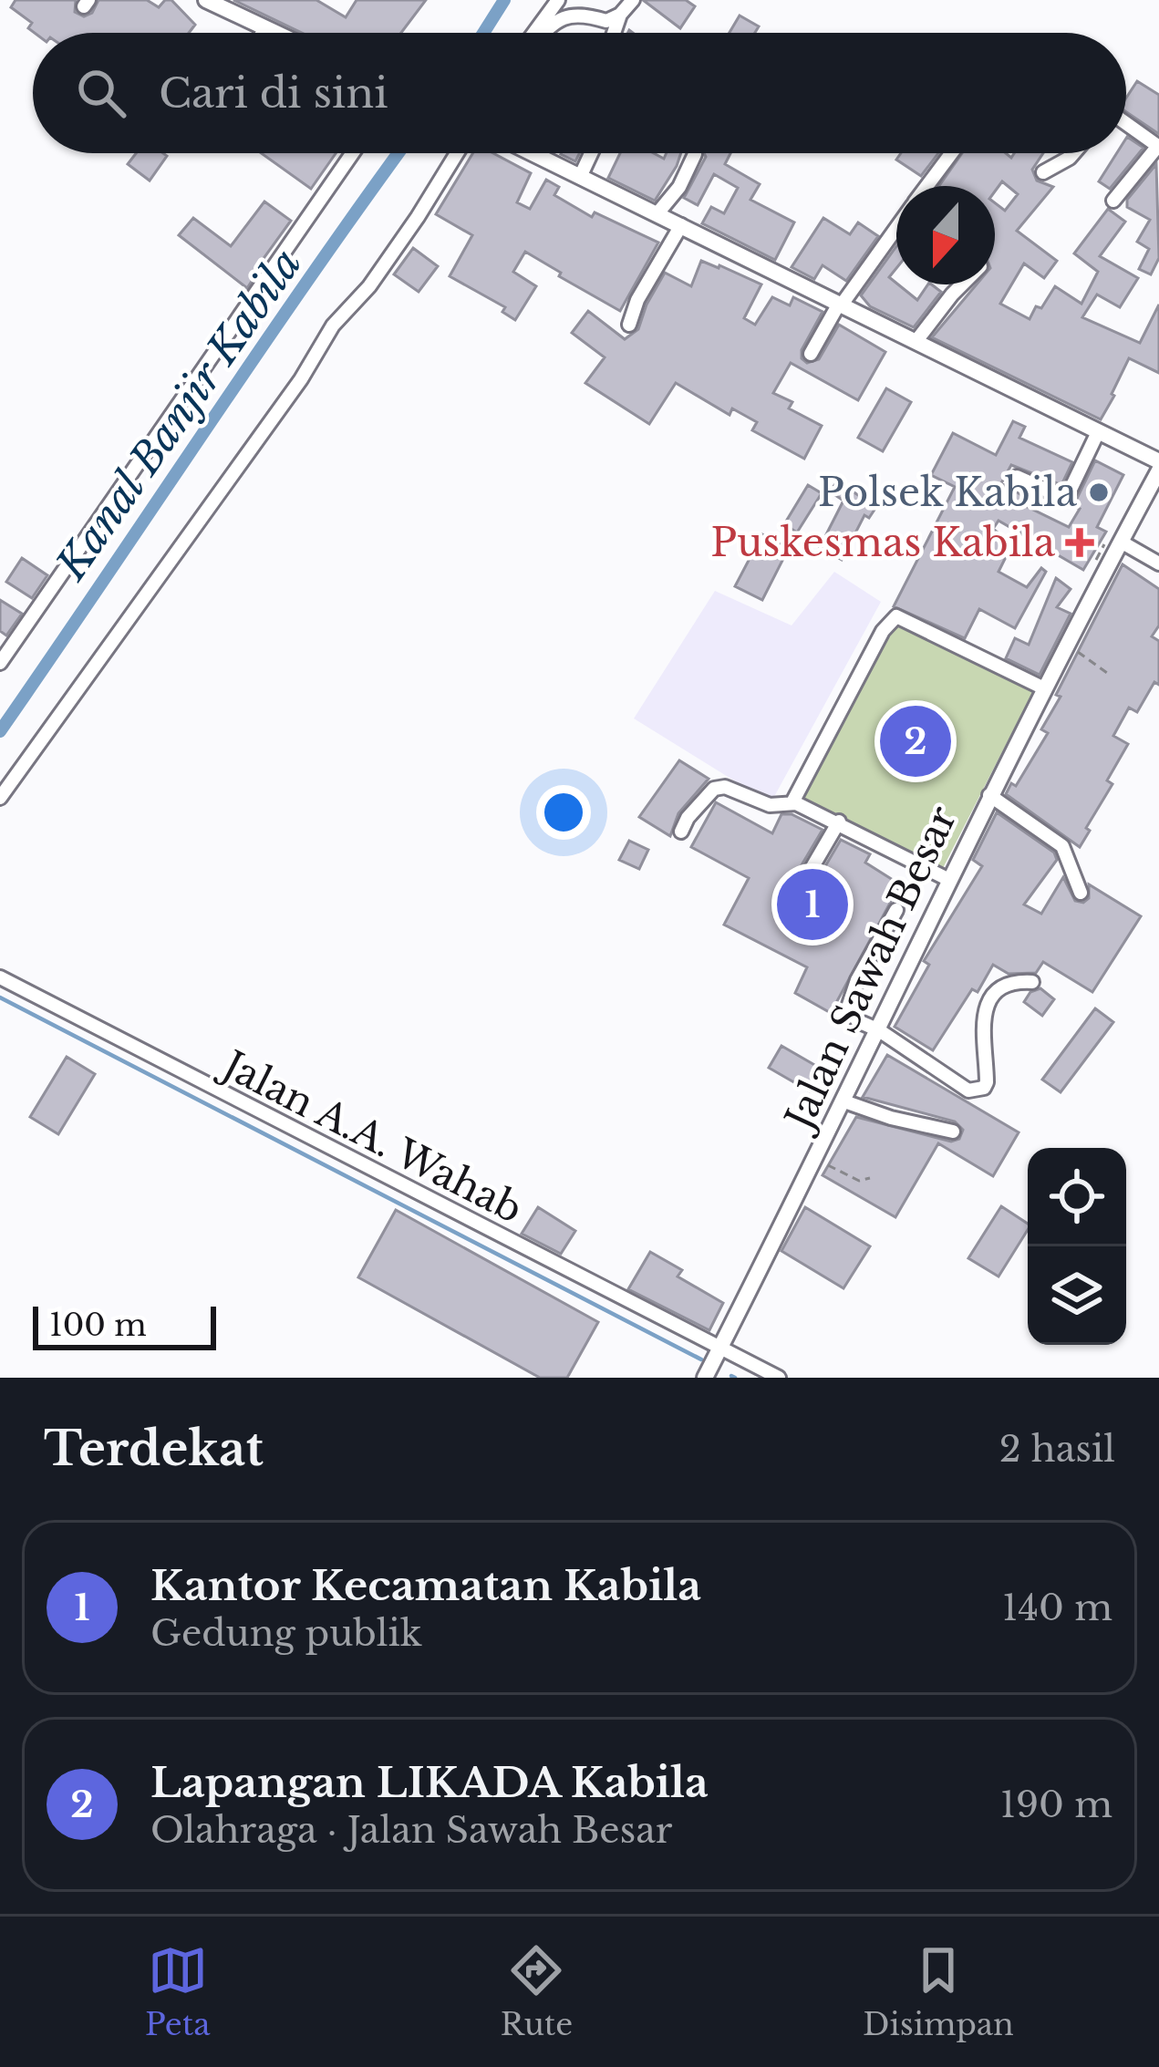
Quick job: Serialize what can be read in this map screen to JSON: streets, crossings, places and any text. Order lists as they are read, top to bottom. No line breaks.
{"streets":{"main road":["Jalan Sawah Besar"],"street":["Jalan A.A. Wahab"]},"crossings":[["Jalan Sawah Besar","Jalan A.A. Wahab"]],"water":["Kanal Banjir Kabila"],"places":{"other":["Polsek Kabila"],"health":["Puskesmas Kabila"]},"scale_bar":"100 m","north":"bottom","page":{"search":"Cari di sini","pins":["2","1"],"scale":"100 m","heading":["Terdekat","2 hasil"],"list":[{"mark":"1","name":"Kantor Kecamatan Kabila","note":"Gedung publik","value":"140 m"},{"mark":"2","name":"Lapangan LIKADA Kabila","note":"Olahraga · Jalan Sawah Besar","value":"190 m"}],"nav":["Peta","Rute","Disimpan"]}}
